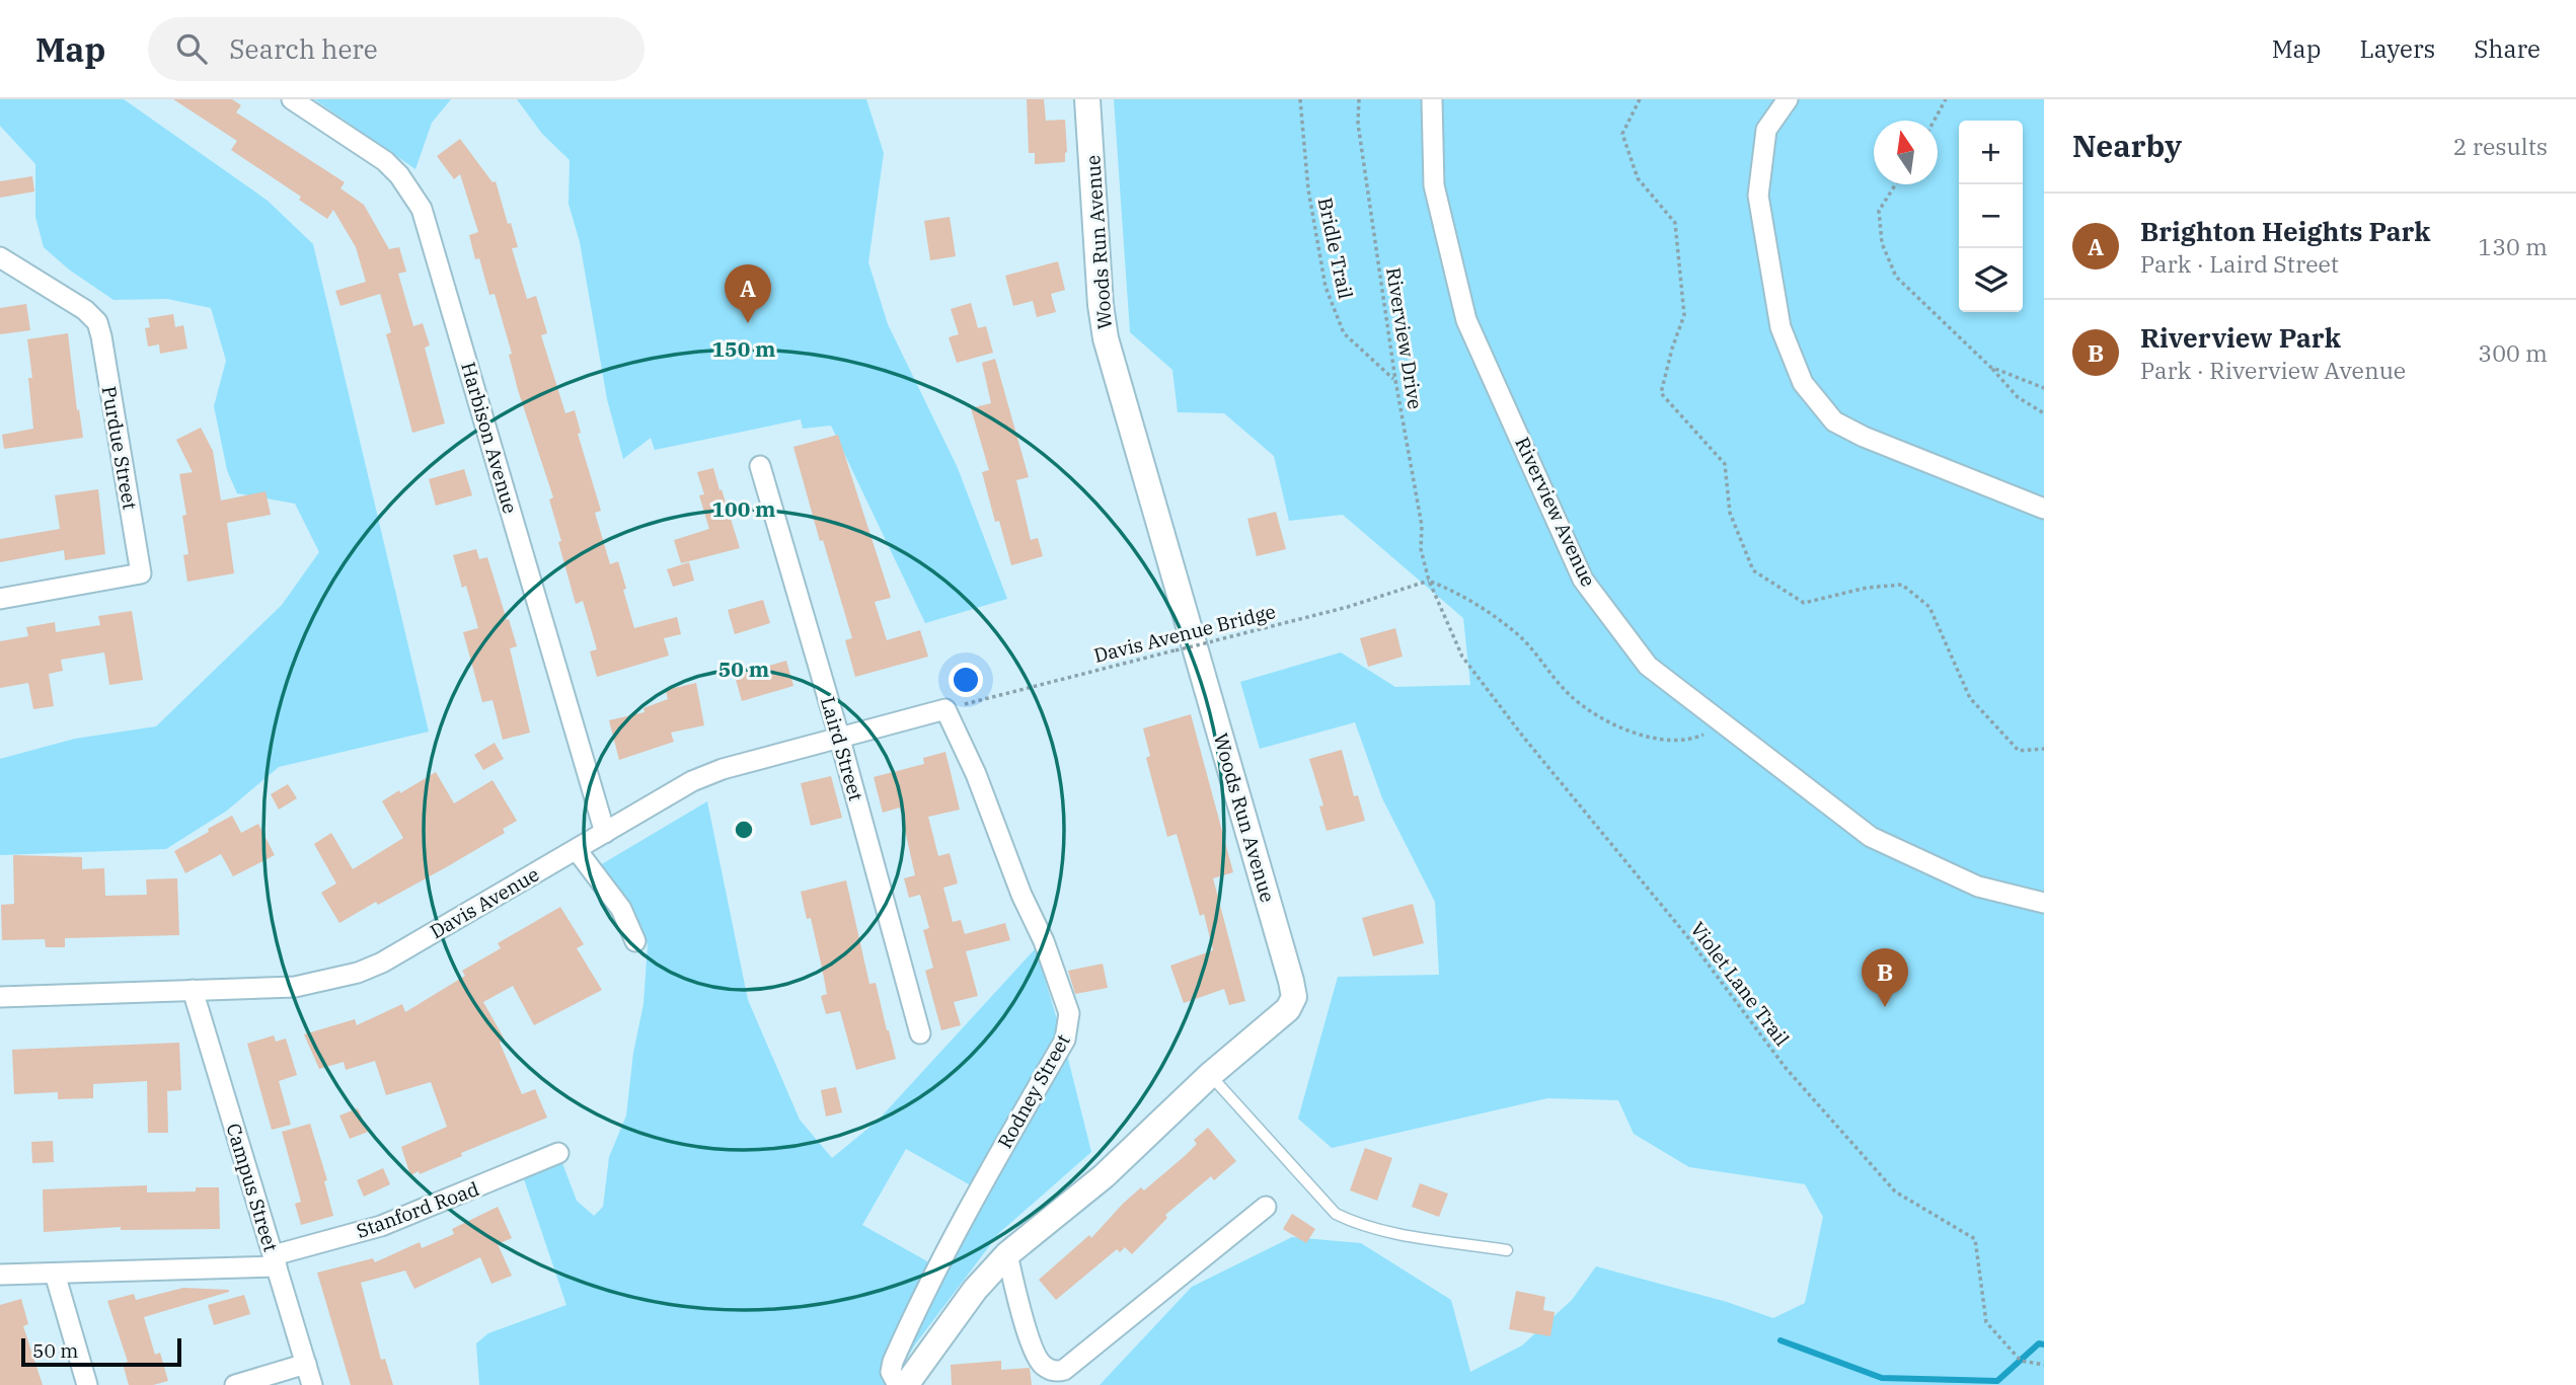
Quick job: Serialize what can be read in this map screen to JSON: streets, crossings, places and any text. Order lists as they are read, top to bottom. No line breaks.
{"streets":{"street":["Woods Run Avenue","Harbison Avenue","Purdue Street","Riverview Avenue","Laird Street","Davis Avenue","Rodney Street","Campus Street","Stanford Road"],"path":["Bridle Trail","Riverview Drive","Davis Avenue Bridge","Violet Lane Trail"]},"crossings":[["Bridle Trail","Riverview Drive"],["Riverview Drive","Davis Avenue Bridge"],["Riverview Drive","Violet Lane Trail"],["Harbison Avenue","Davis Avenue"],["Davis Avenue Bridge","Davis Avenue"],["Davis Avenue Bridge","Violet Lane Trail"],["Davis Avenue Bridge","Rodney Street"],["Laird Street","Davis Avenue"],["Davis Avenue","Rodney Street"],["Davis Avenue","Campus Street"],["Campus Street","Stanford Road"]],"scale_bar":"50 m","north":"top","page":{"header":"Map","search":"Search here","nav":["Map","Layers","Share"],"heading":["Nearby","2 results"],"map_buttons":["+","−"],"list":[{"mark":"A","name":"Brighton Heights Park","note":"Park · Laird Street","value":"130 m"},{"mark":"B","name":"Riverview Park","note":"Park · Riverview Avenue","value":"300 m"}],"pins":["A","B"],"scale":"50 m"},"rings":["150 m","100 m","50 m"]}
